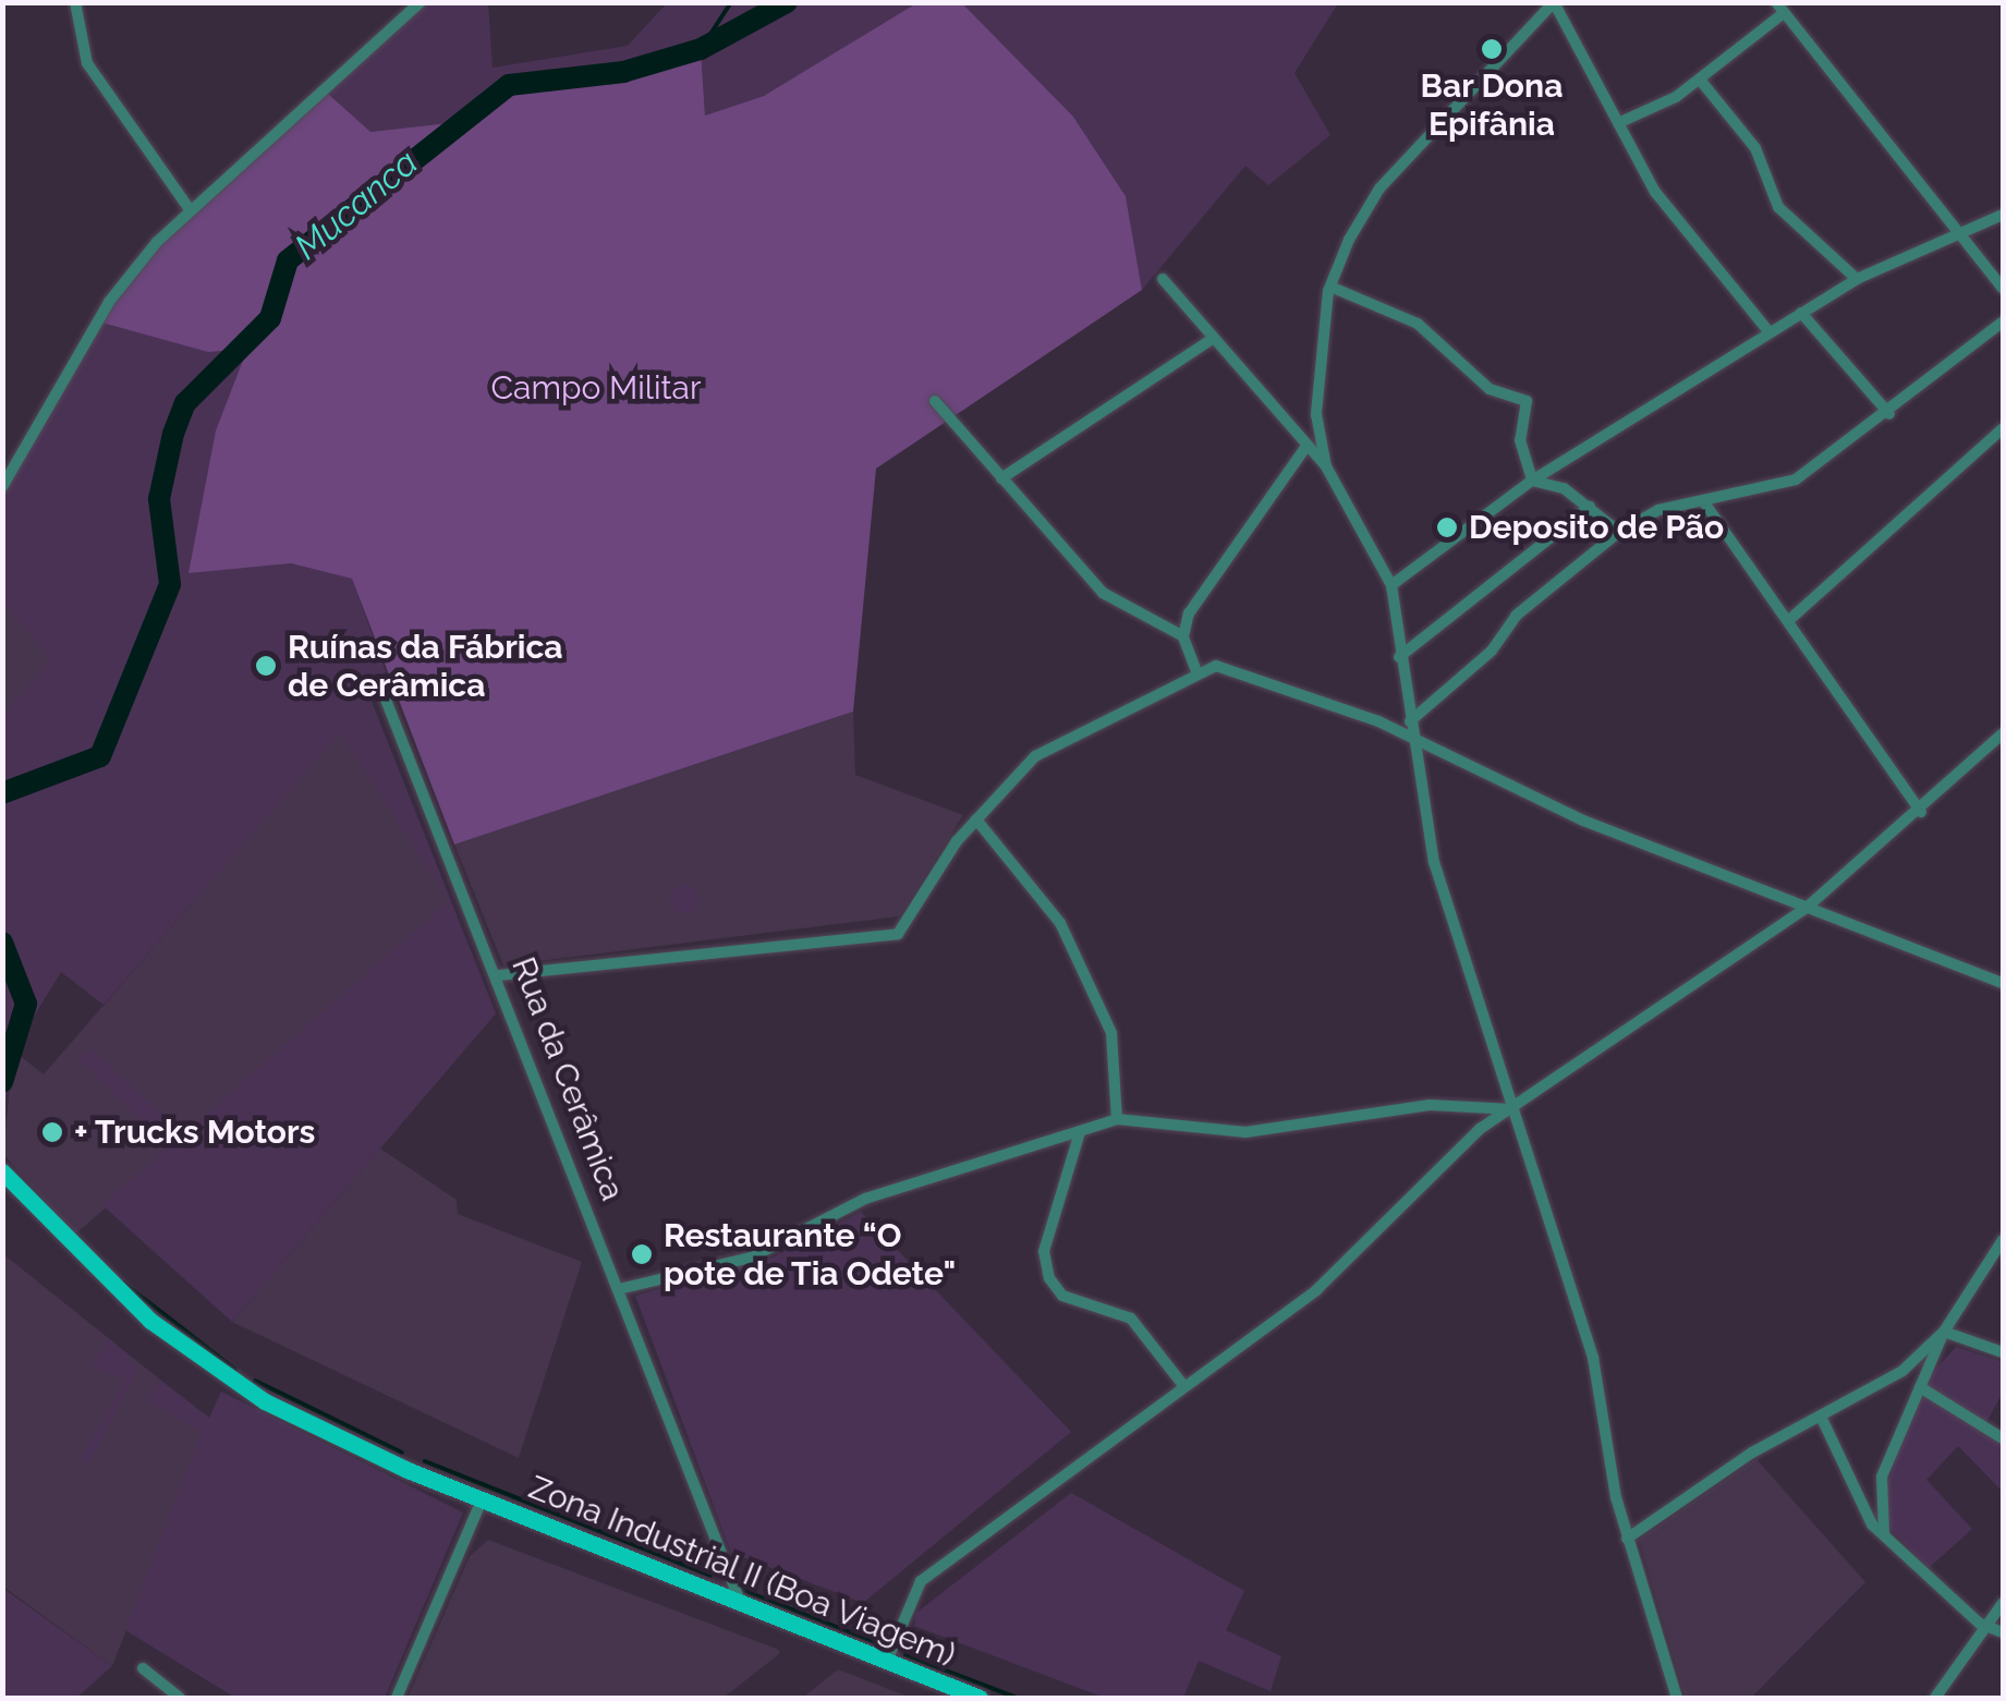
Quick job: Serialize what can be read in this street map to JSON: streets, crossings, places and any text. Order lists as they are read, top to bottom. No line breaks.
{"streets":{"main road":["Zona Industrial II (Boa Viagem)"],"street":["Rua da Cerâmica"]},"crossings":[["Rua da Cerâmica","Zona Industrial II (Boa Viagem)"]],"water":["Mucanca"],"parks":["Campo Militar"],"places":["Bar Dona Epifânia","Deposito de Pão","Ruínas da Fábrica de Cerâmica","+ Trucks Motors","Restaurante “O pote de Tia Odete\""]}
